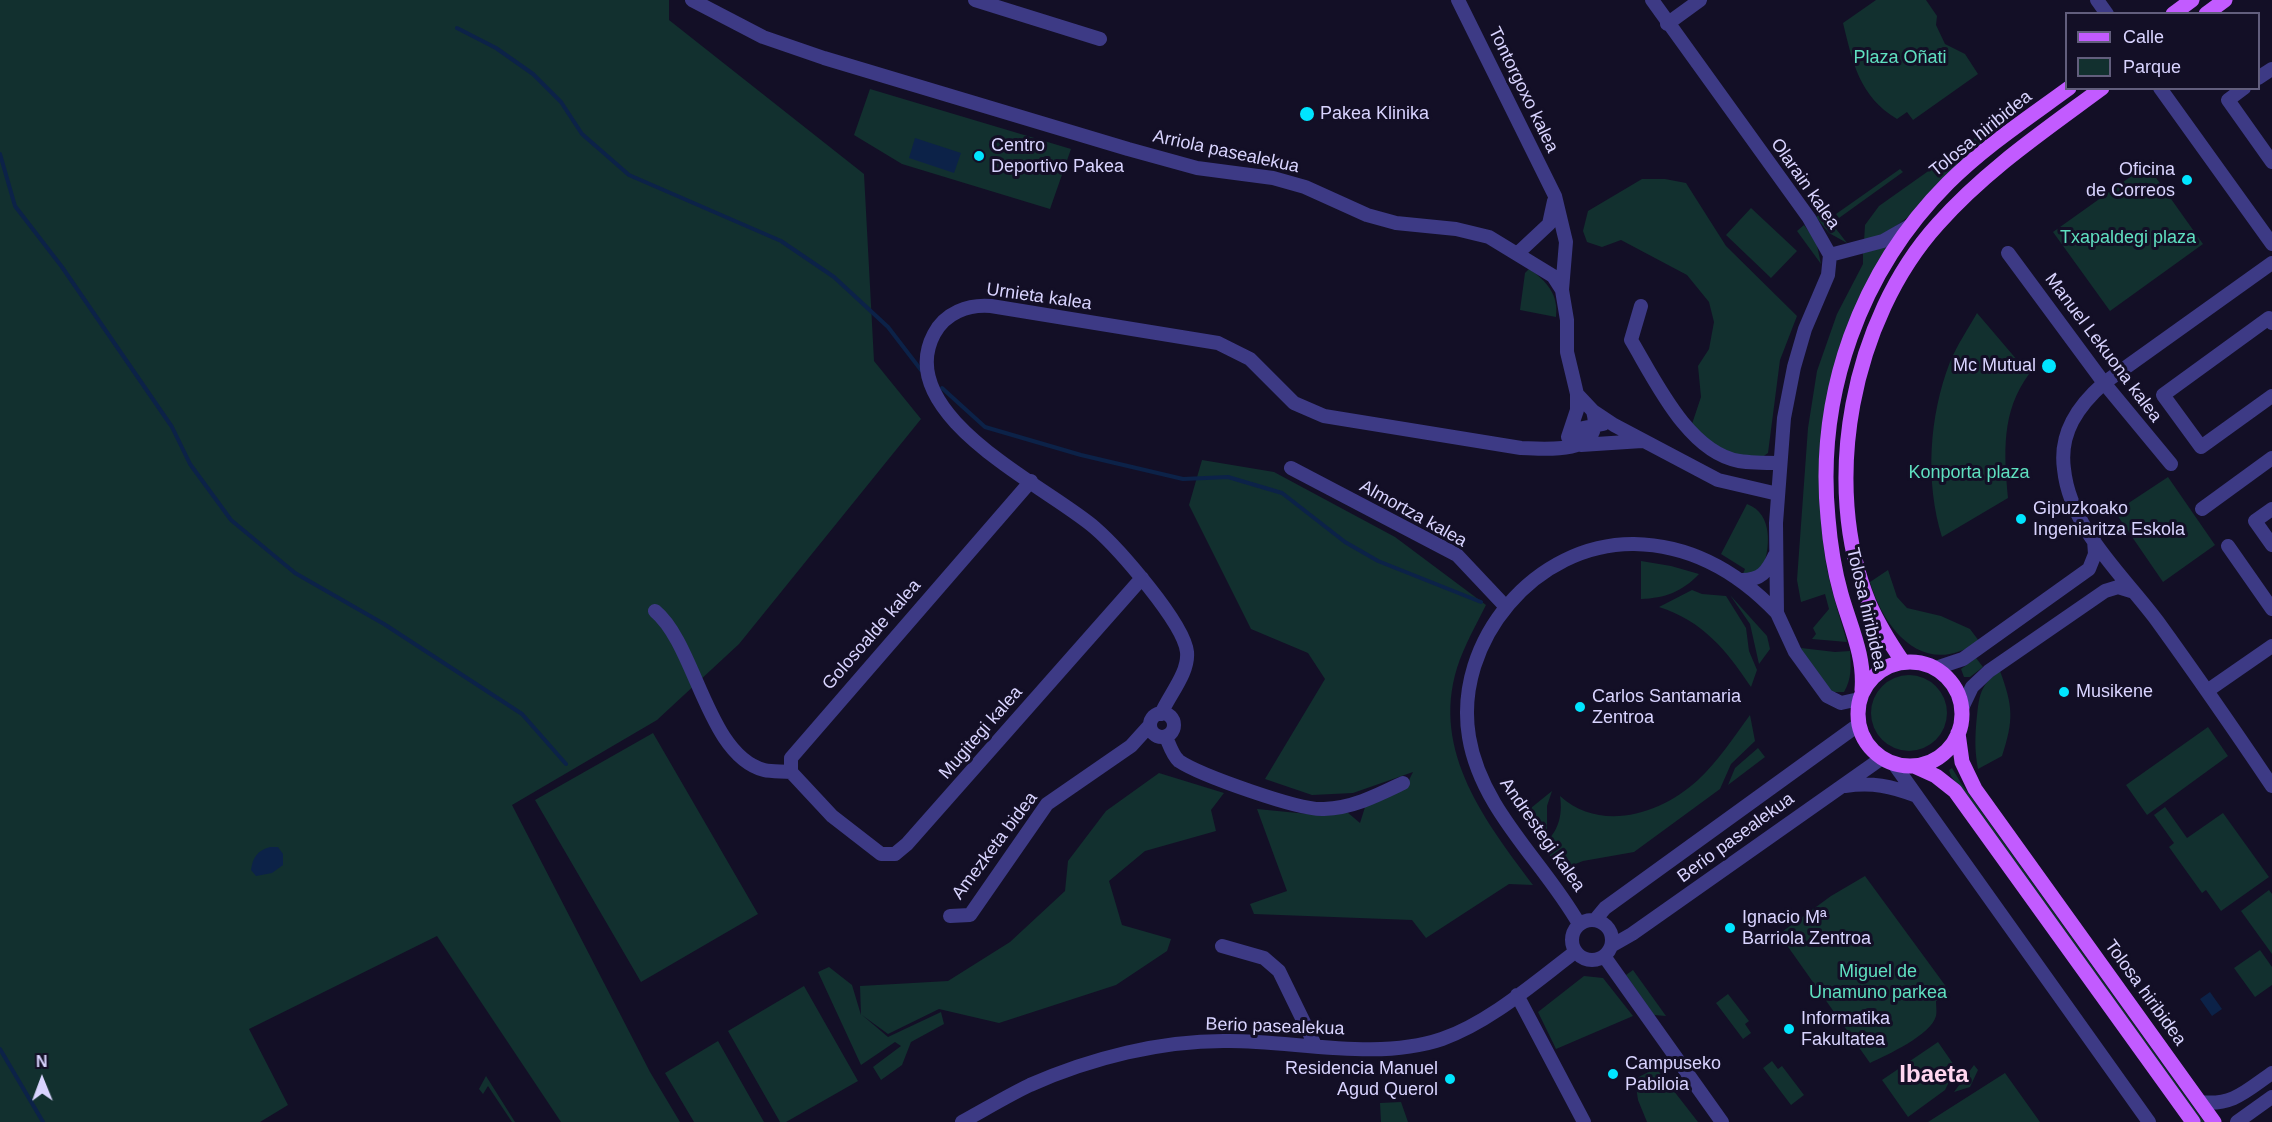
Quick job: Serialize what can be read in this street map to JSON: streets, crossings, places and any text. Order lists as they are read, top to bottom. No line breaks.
{"streets":{"main road":["Tolosa hiribidea"],"street":["Tontorgoxo kalea","Arriola pasealekua","Olarain kalea","Urnieta kalea","Manuel Lekuona kalea","Almortza kalea","Golosoalde kalea","Mugitegi kalea","Andrestegi kalea","Berio pasealekua","Amezketa bidea"]},"crossings":[["Tontorgoxo kalea","Arriola pasealekua"],["Tolosa hiribidea","Berio pasealekua"],["Olarain kalea","Andrestegi kalea"],["Urnieta kalea","Golosoalde kalea"],["Urnieta kalea","Mugitegi kalea"],["Urnieta kalea","Amezketa bidea"],["Almortza kalea","Andrestegi kalea"],["Golosoalde kalea","Mugitegi kalea"],["Andrestegi kalea","Berio pasealekua"]],"districts":["Ibaeta"],"parks":["Plaza Oñati","Txapaldegi plaza","Konporta plaza","Miguel de Unamuno parkea"],"places":["Pakea Klinika","Centro Deportivo Pakea","Oficina de Correos","Mc Mutual","Gipuzkoako Ingeniaritza Eskola","Musikene","Carlos Santamaria Zentroa","Ignacio Mª Barriola Zentroa","Informatika Fakultatea","Campuseko Pabiloia","Residencia Manuel Agud Querol"],"legend":["Calle","Parque"],"north":"top"}
